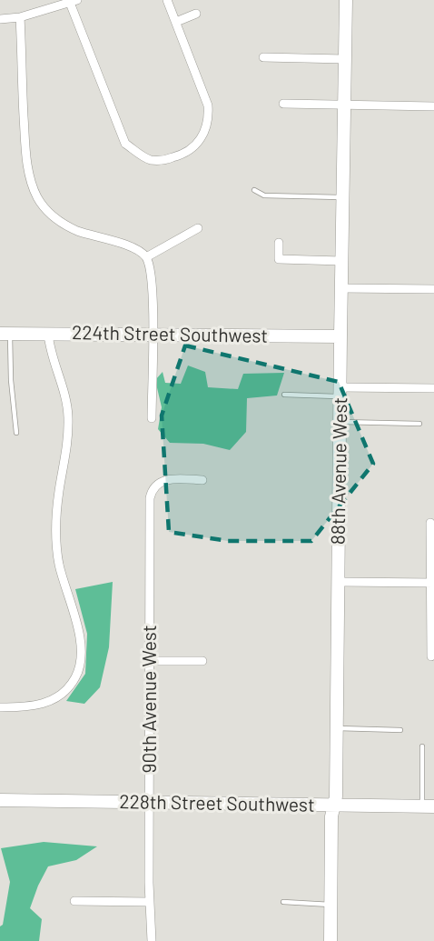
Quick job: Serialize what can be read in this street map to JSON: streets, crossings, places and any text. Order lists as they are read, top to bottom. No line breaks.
{"streets":{"street":["224th Street Southwest","88th Avenue West","90th Avenue West","228th Street Southwest"]},"crossings":[["224th Street Southwest","88th Avenue West"],["88th Avenue West","228th Street Southwest"],["90th Avenue West","228th Street Southwest"]]}
